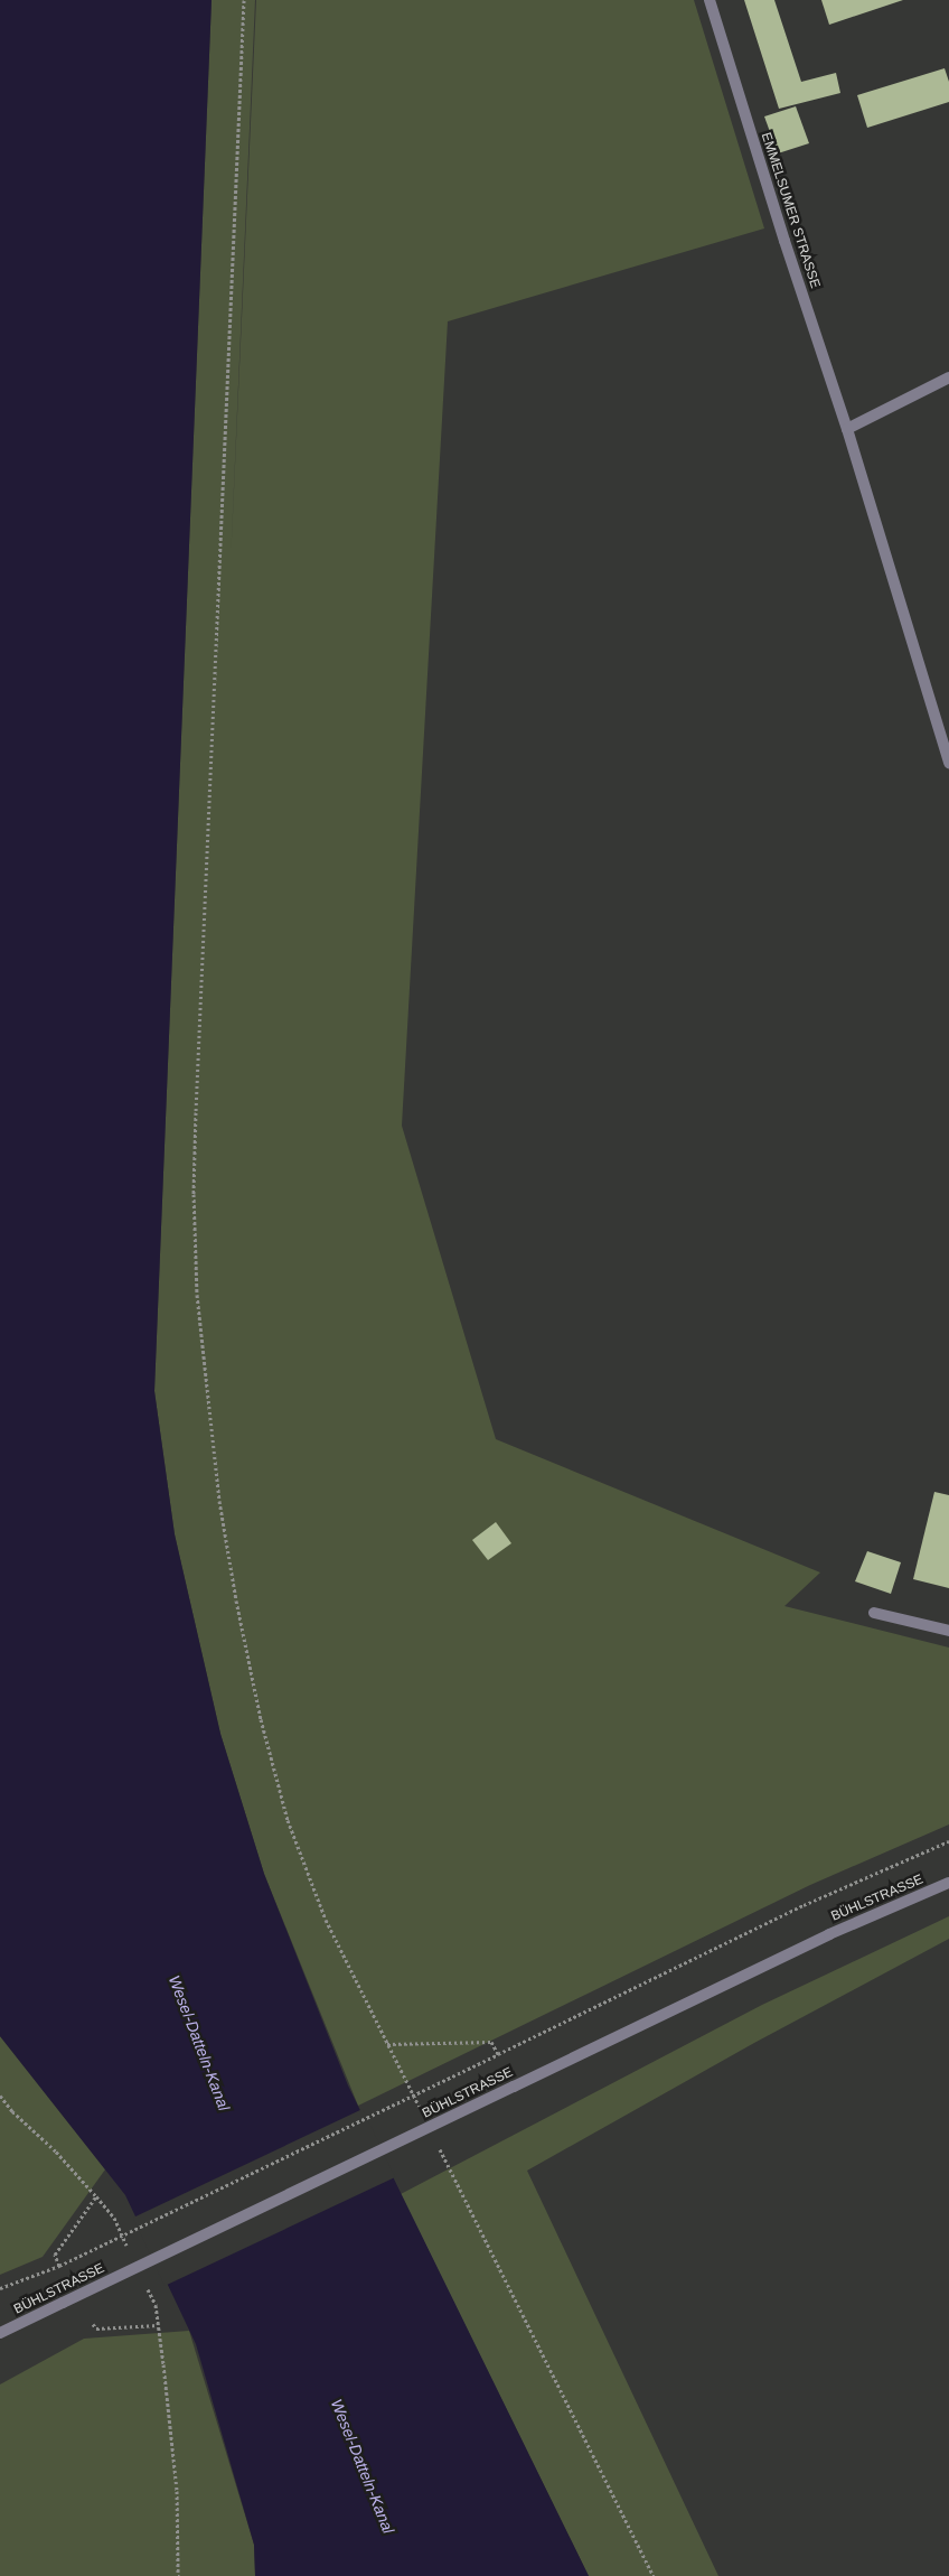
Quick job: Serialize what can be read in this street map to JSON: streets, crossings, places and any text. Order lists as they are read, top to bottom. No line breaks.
{"streets":{"street":["EMMELSUMER STRASSE","BÜHLSTRASSE"]},"water":["Wesel-Datteln-Kanal"]}
